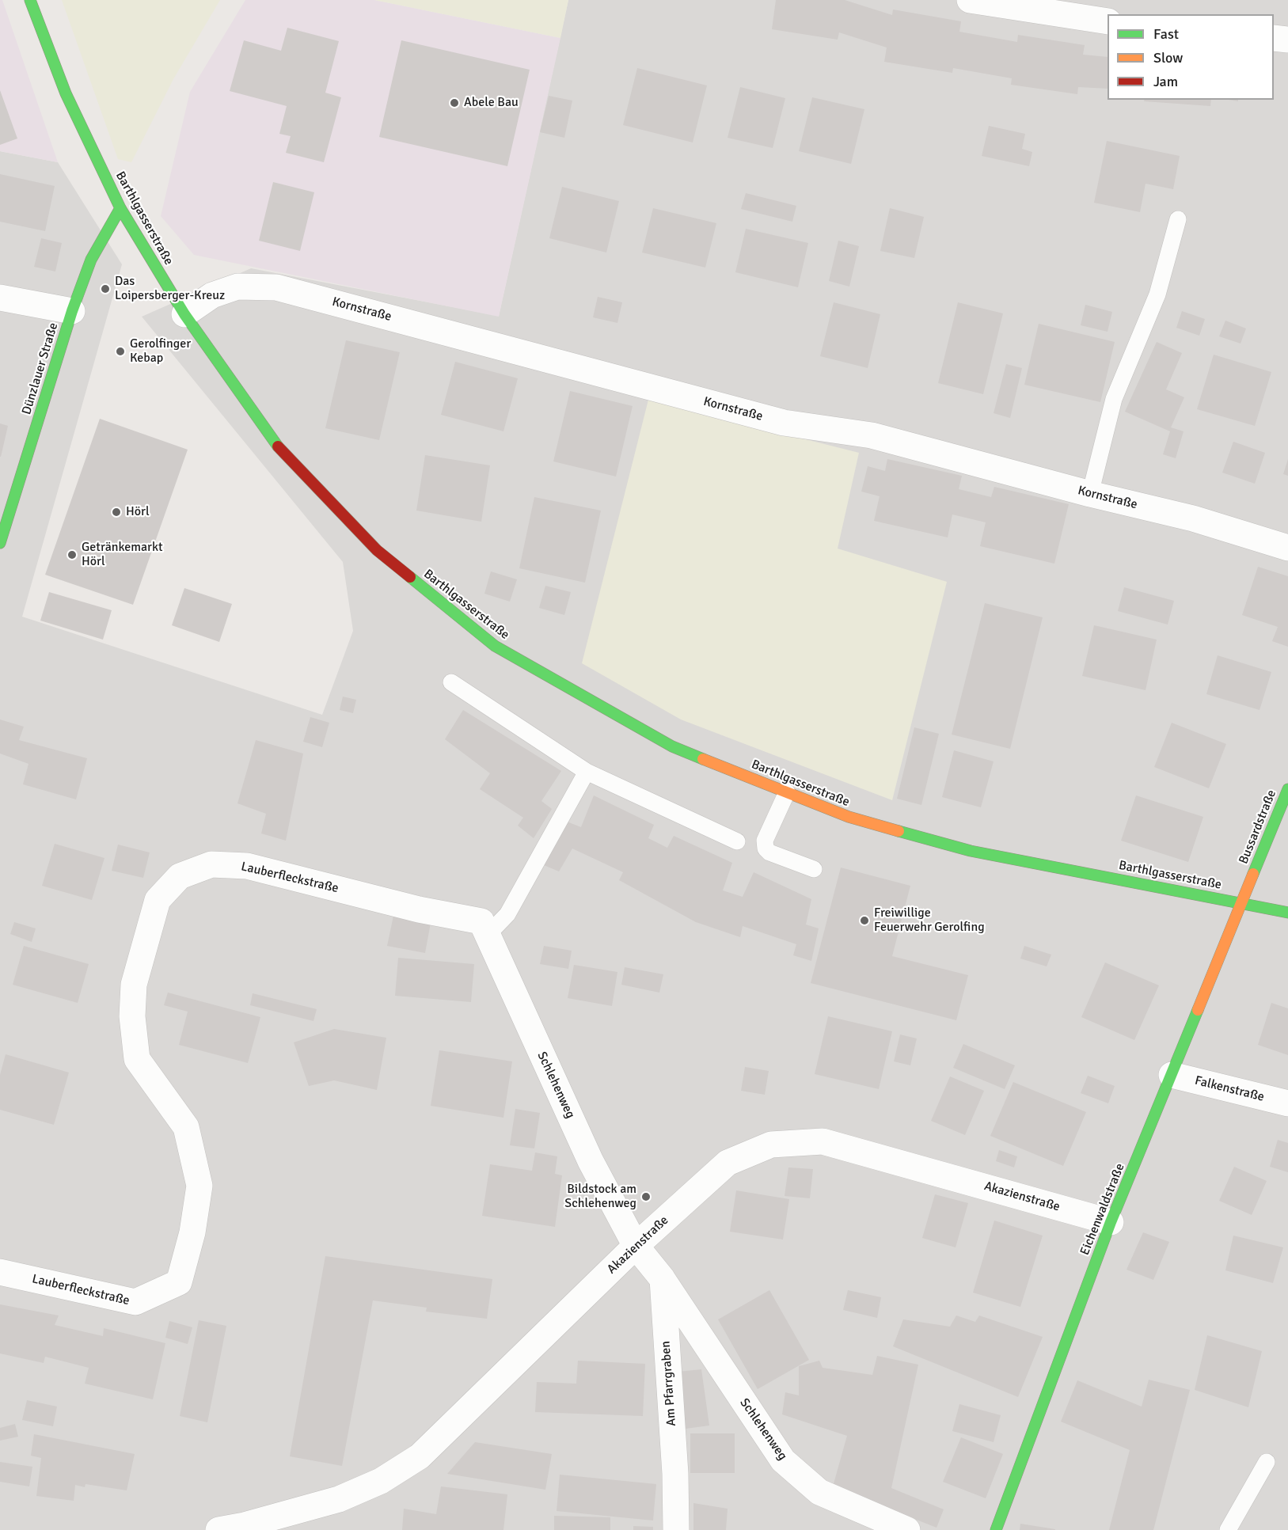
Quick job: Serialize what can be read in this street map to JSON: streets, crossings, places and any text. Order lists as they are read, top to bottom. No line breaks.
{"streets":{"street":["Barthlgasserstraße","Kornstraße","Dünzlauer Straße","Bussardstraße","Lauberfleckstraße","Schlehenweg","Falkenstraße","Akazienstraße","Eichenwaldstraße","Am Pfarrgraben"]},"crossings":[["Barthlgasserstraße","Kornstraße"],["Barthlgasserstraße","Dünzlauer Straße"],["Barthlgasserstraße","Bussardstraße"],["Barthlgasserstraße","Eichenwaldstraße"],["Bussardstraße","Eichenwaldstraße"],["Lauberfleckstraße","Schlehenweg"],["Schlehenweg","Akazienstraße"],["Schlehenweg","Am Pfarrgraben"],["Falkenstraße","Eichenwaldstraße"],["Akazienstraße","Eichenwaldstraße"]],"places":["Abele Bau","Das Loipersberger-Kreuz","Gerolfinger Kebap","Hörl","Getränkemarkt Hörl","Freiwillige Feuerwehr Gerolfing","Bildstock am Schlehenweg"],"legend":["Fast","Slow","Jam"]}
